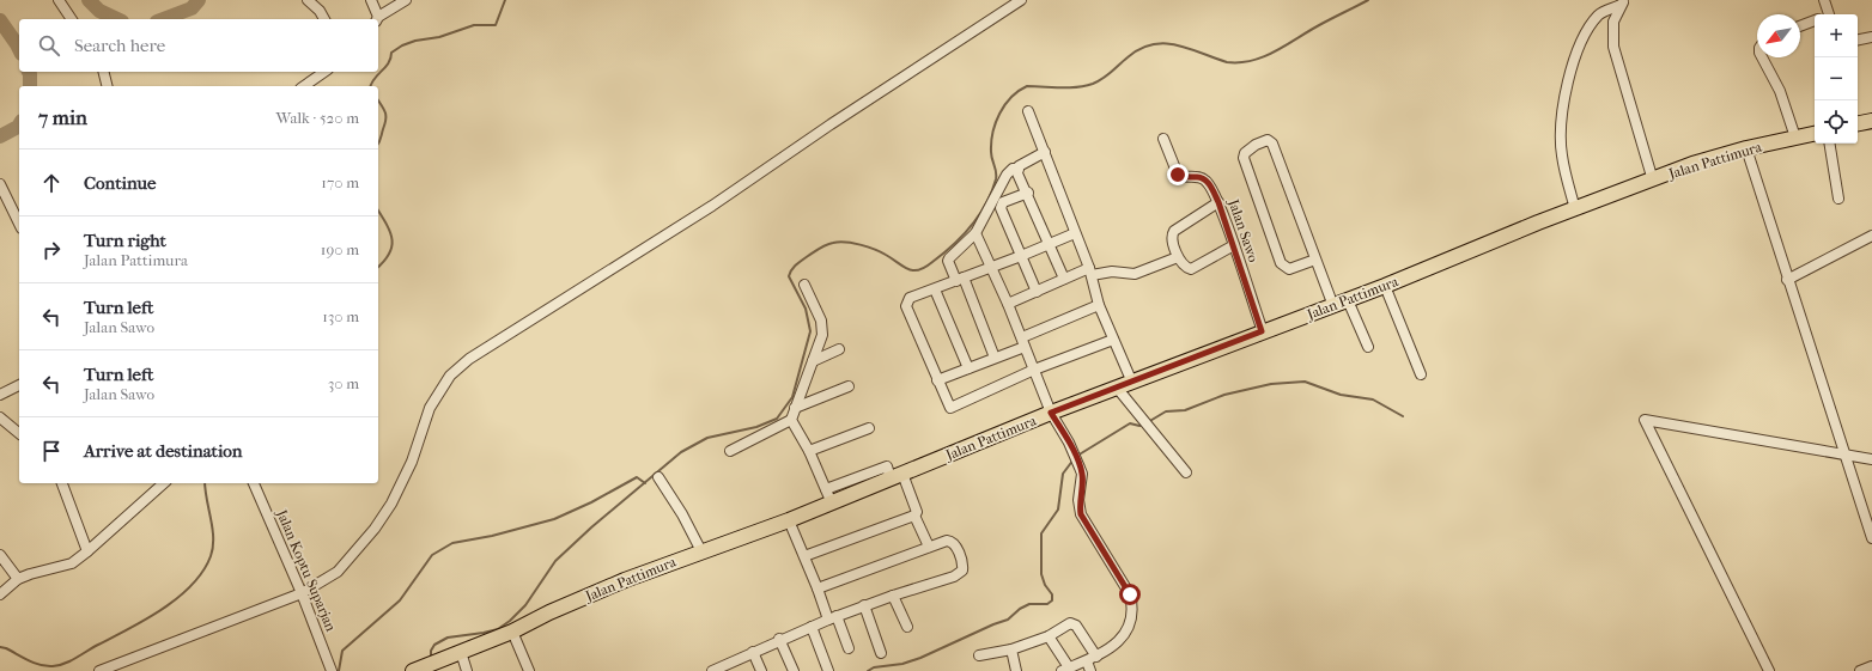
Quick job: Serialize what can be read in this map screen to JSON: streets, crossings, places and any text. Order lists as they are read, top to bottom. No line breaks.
{"streets":{"main road":["Jalan Pattimura"],"street":["Jalan Sawo","Jalan Koptu Suparjan"]},"crossings":[["Jalan Pattimura","Jalan Sawo"]],"north":"bottom left","page":{"map_buttons":["+","−"],"search":"Search here","heading":["7 min","Walk · 520 m"],"list":[["Continue","170 m"],["Turn right","Jalan Pattimura","190 m"],["Turn left","Jalan Sawo","130 m"],["Turn left","Jalan Sawo","30 m"],"Arrive at destination"]}}
